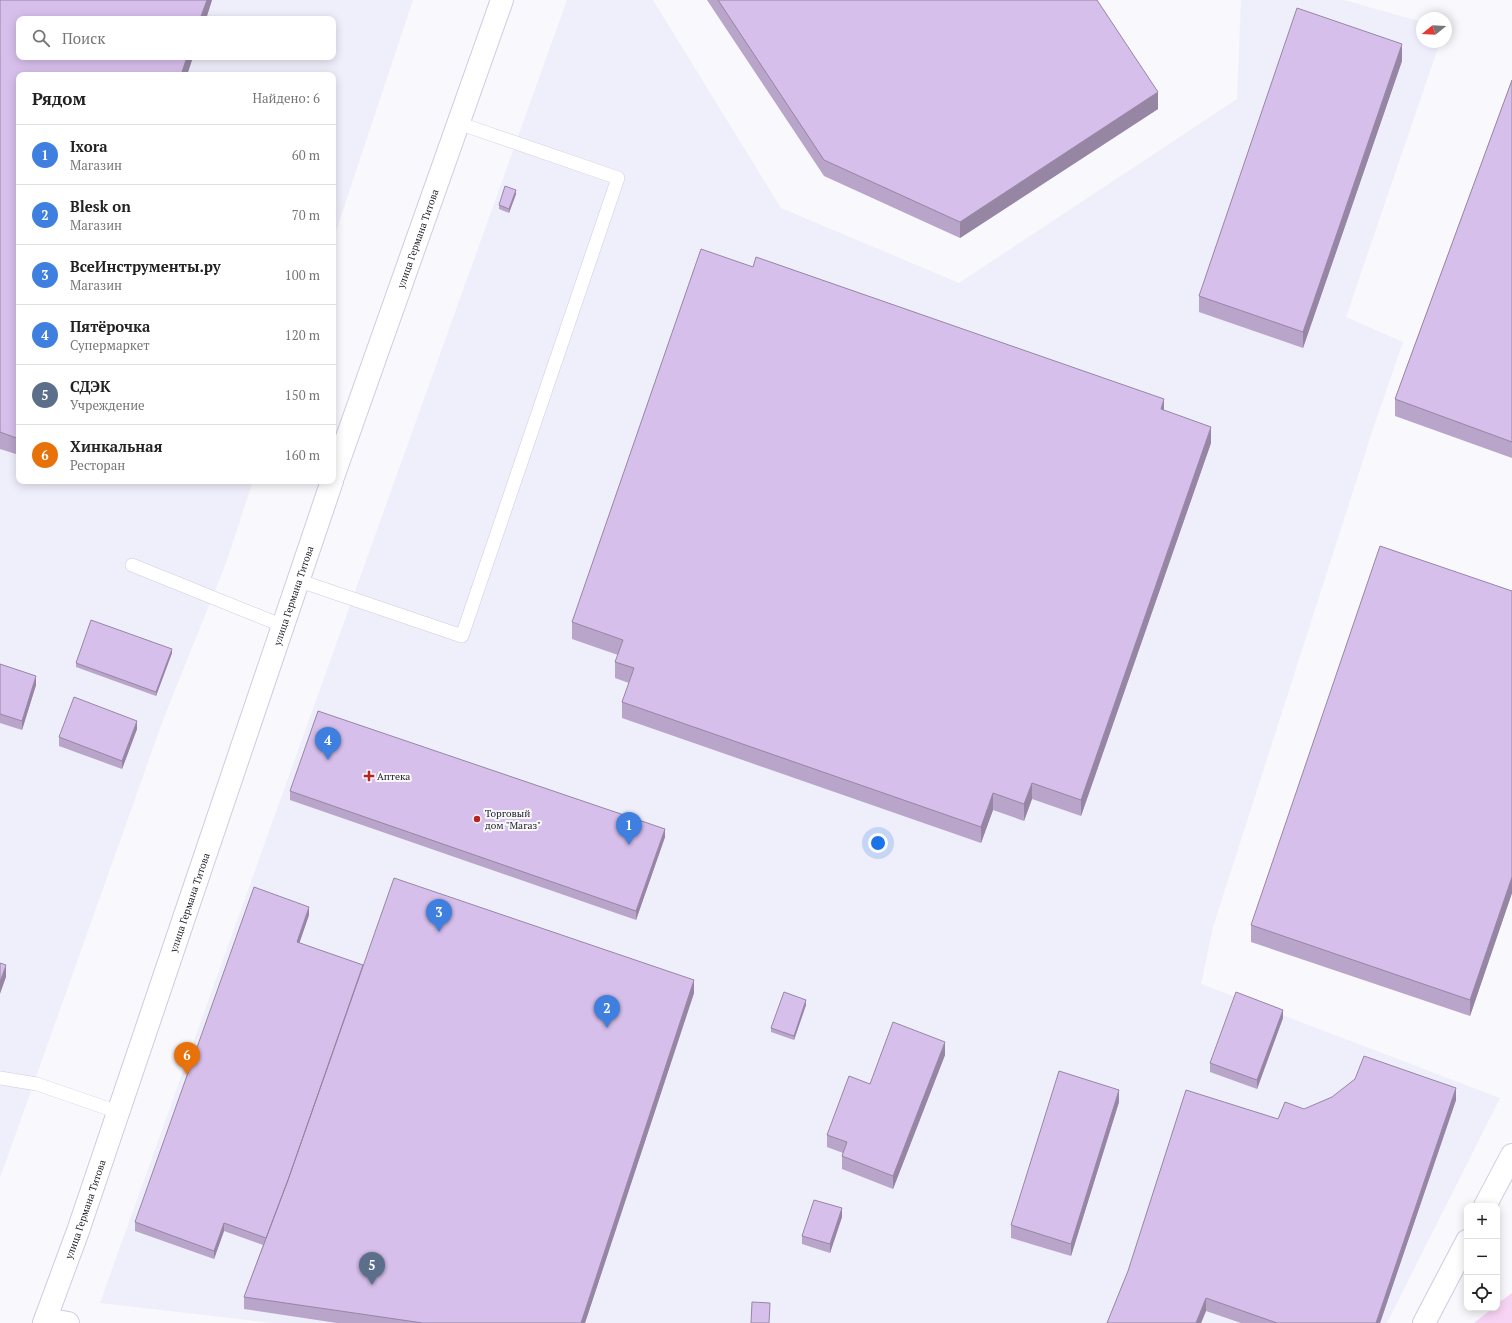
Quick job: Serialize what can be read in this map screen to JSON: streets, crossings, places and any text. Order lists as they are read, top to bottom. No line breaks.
{"streets":{"street":["улица Германа Титова"]},"places":{"health":["Аптека"],"other":["Торговый дом \"Магаз\""]},"north":"left","page":{"search":"Поиск","heading":["Рядом","Найдено: 6"],"list":[{"mark":"1","name":"Ixora","note":"Магазин","value":"60 m"},{"mark":"2","name":"Blesk on","note":"Магазин","value":"70 m"},{"mark":"3","name":"ВсеИнструменты.ру","note":"Магазин","value":"100 m"},{"mark":"4","name":"Пятёрочка","note":"Супермаркет","value":"120 m"},{"mark":"5","name":"СДЭК","note":"Учреждение","value":"150 m"},{"mark":"6","name":"Хинкальная","note":"Ресторан","value":"160 m"}],"pins":["4","1","3","2","6","5"],"map_buttons":["+","−"]}}
